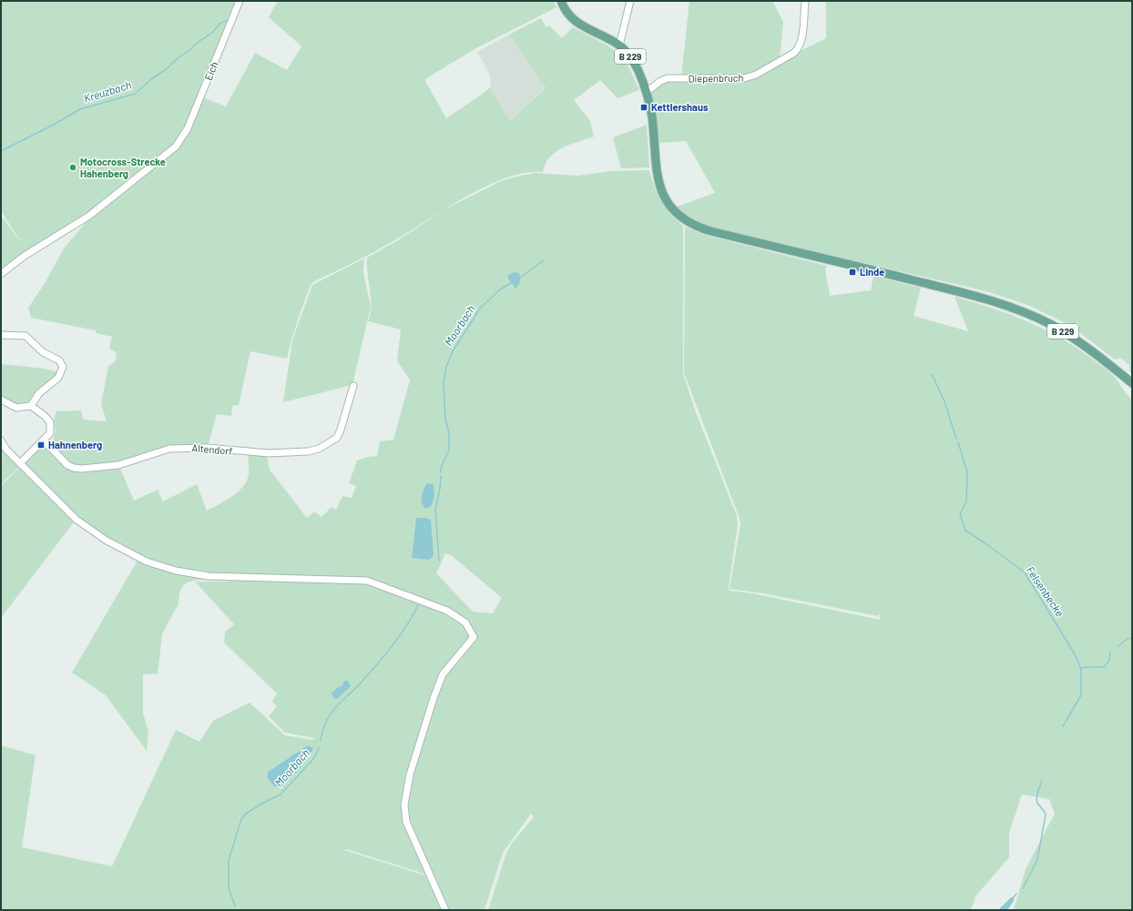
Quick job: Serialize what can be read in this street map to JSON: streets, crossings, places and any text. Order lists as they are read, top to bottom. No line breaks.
{"streets":{"main road":["B 229"],"street":["Eich","Diepenbruch","Altendorf"]},"crossings":[["B 229","Diepenbruch"]],"water":["Kreuzbach","Moorbach","Felsenbecke"],"places":{"transit":["Kettlershaus","Linde","Hahnenberg"],"other":["Motocross-Strecke Hahenberg"]}}
